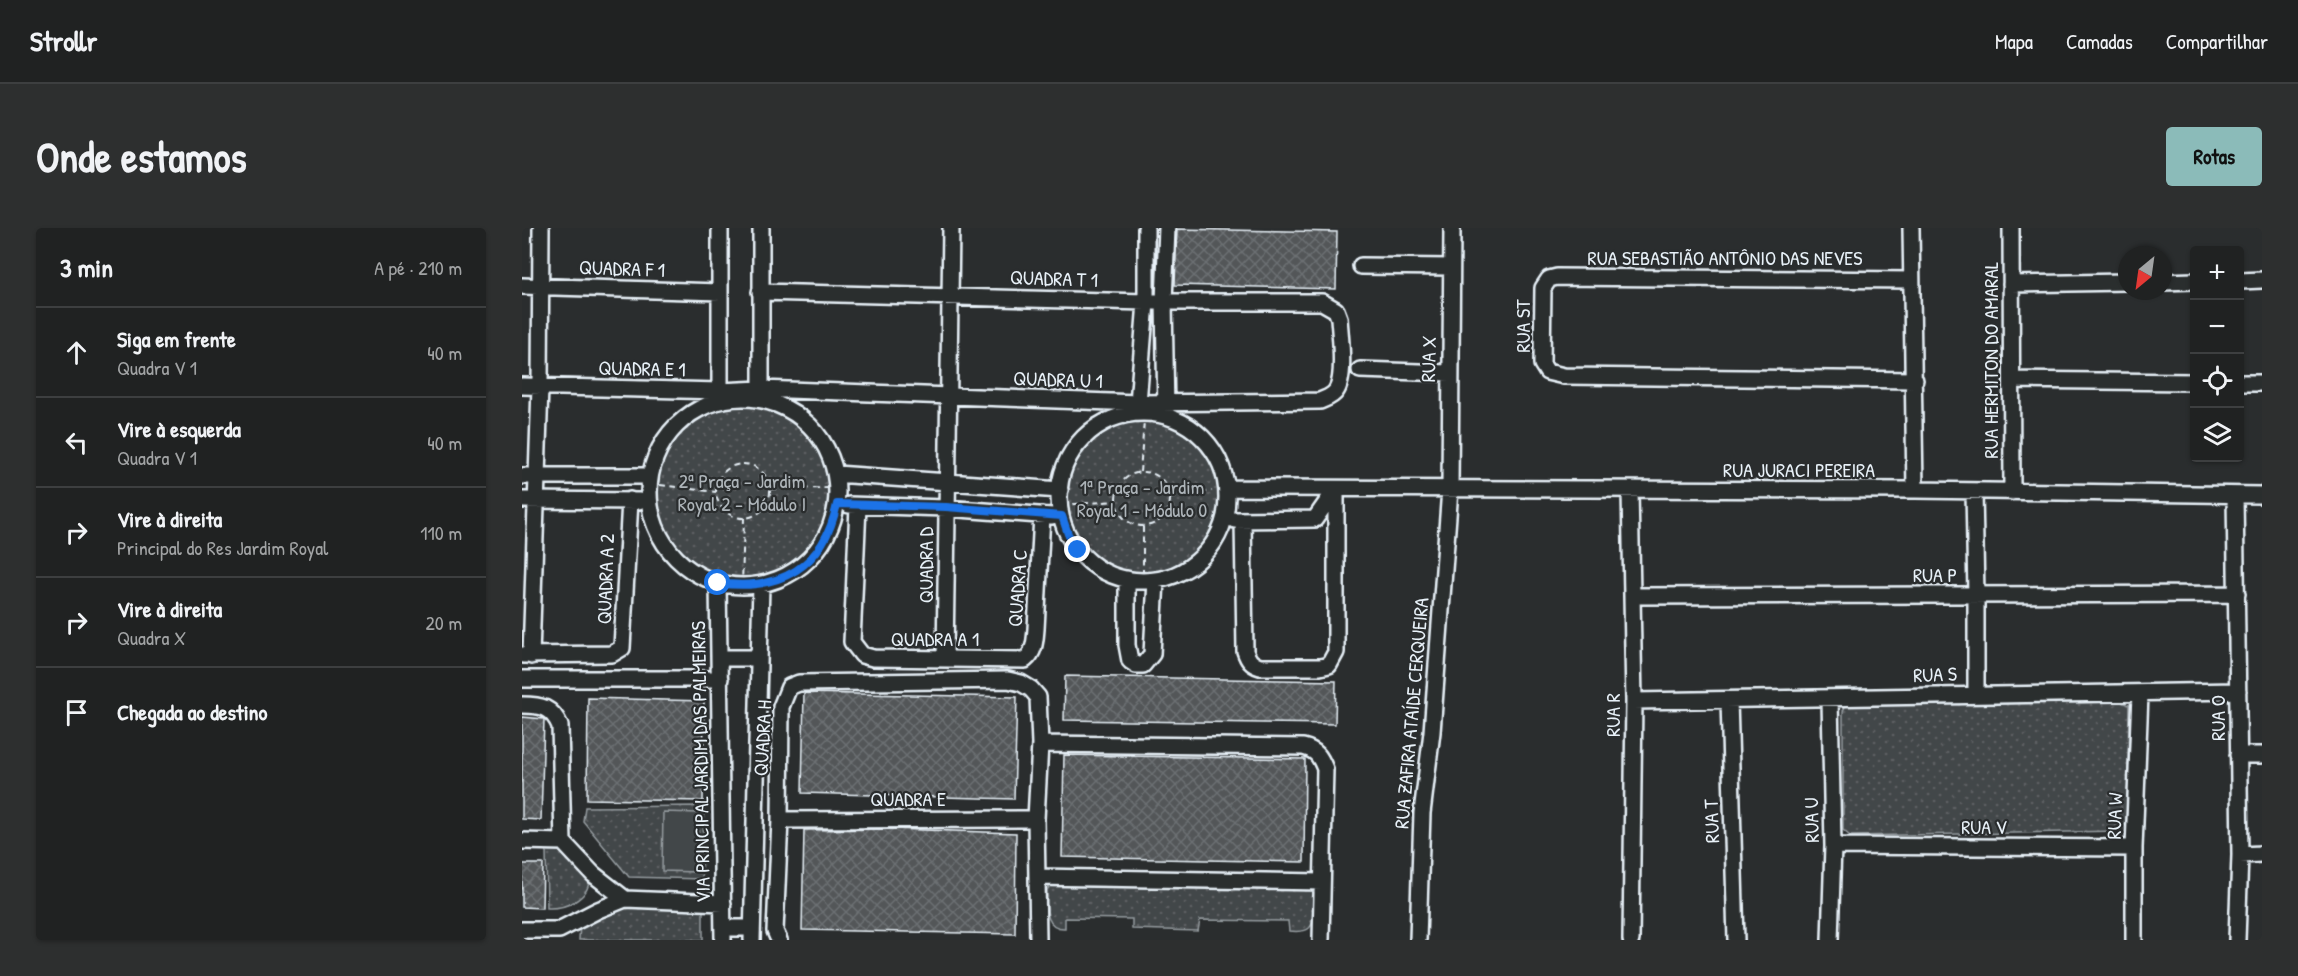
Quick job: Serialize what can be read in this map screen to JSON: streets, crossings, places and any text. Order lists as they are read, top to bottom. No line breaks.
{"streets":{"street":["RUA SEBASTIÃO ANTÔNIO DAS NEVES","QUADRA F 1","QUADRA T 1","RUA ST","RUA X","RUA HERMITON DO AMARAL","QUADRA E 1","QUADRA U 1","RUA JURACI PEREIRA","QUADRA D","RUA P","QUADRA A 2","QUADRA C","QUADRA A 1","RUA S","RUA ZAFIRA ATAÍDE CERQUEIRA","RUA R","RUA O","QUADRA H","VIA PRINCIPAL JARDIM DAS PALMEIRAS","QUADRA E","RUA W","RUA U","RUA T","RUA V"]},"crossings":[["RUA SEBASTIÃO ANTÔNIO DAS NEVES","RUA ST"],["QUADRA T 1","QUADRA U 1"],["QUADRA T 1","QUADRA D"],["RUA X","RUA JURACI PEREIRA"],["RUA X","RUA ZAFIRA ATAÍDE CERQUEIRA"],["RUA HERMITON DO AMARAL","RUA JURACI PEREIRA"],["QUADRA E 1","QUADRA U 1"],["QUADRA U 1","QUADRA D"],["RUA JURACI PEREIRA","RUA ZAFIRA ATAÍDE CERQUEIRA"],["RUA JURACI PEREIRA","RUA R"],["RUA JURACI PEREIRA","RUA O"],["QUADRA D","QUADRA A 1"],["RUA P","RUA R"],["RUA P","RUA O"],["QUADRA C","QUADRA A 1"],["RUA S","RUA R"],["RUA S","RUA O"],["RUA S","RUA W"],["RUA S","RUA U"],["RUA S","RUA T"],["QUADRA H","QUADRA E"],["RUA W","RUA V"],["RUA U","RUA V"]],"parks":["2ª Praça - Jardim Royal 2 - Módulo I","1ª Praça - Jardim Royal 1 - Módulo 0"],"north":"bottom left","page":{"header":"Strollr","nav":["Mapa","Camadas","Compartilhar"],"buttons":"Rotas","title":"Onde estamos","heading":["3 min","A pé · 210 m"],"map_buttons":["+","−"],"list":[["Siga em frente","Quadra V 1","40 m"],["Vire à esquerda","Quadra V 1","40 m"],["Vire à direita","Principal do Res Jardim Royal","110 m"],["Vire à direita","Quadra X","20 m"],"Chegada ao destino"]}}
